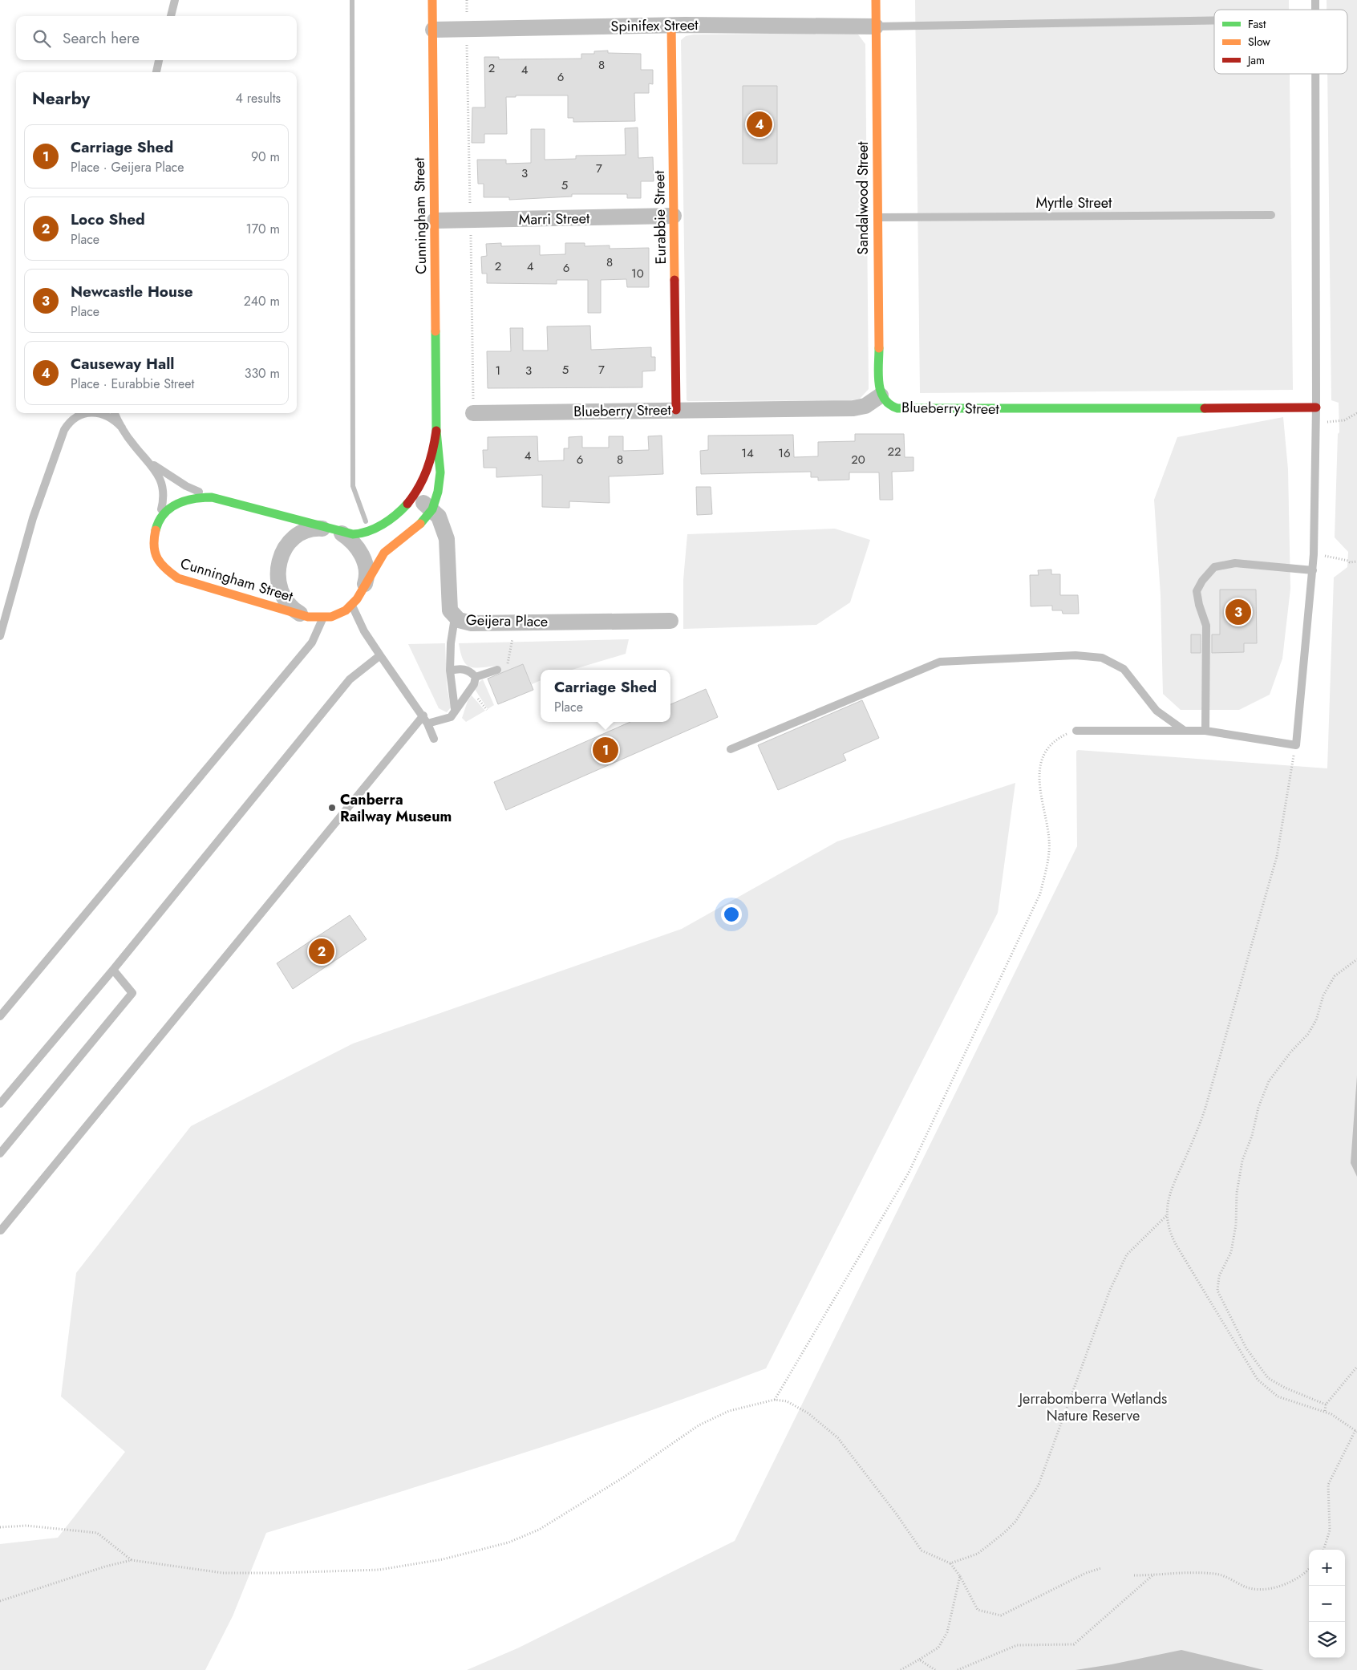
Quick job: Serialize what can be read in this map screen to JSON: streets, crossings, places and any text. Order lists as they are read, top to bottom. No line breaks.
{"streets":{"street":["Spinifex Street","Sandalwood Street","Cunningham Street","Eurabbie Street","Marri Street","Blueberry Street","Geijera Place"],"lane":["Myrtle Street"]},"crossings":[["Spinifex Street","Sandalwood Street"],["Spinifex Street","Cunningham Street"],["Spinifex Street","Eurabbie Street"],["Sandalwood Street","Myrtle Street"],["Sandalwood Street","Blueberry Street"],["Cunningham Street","Marri Street"],["Cunningham Street","Geijera Place"],["Eurabbie Street","Marri Street"],["Eurabbie Street","Blueberry Street"]],"parks":["Jerrabomberra Wetlands Nature Reserve"],"places":["Canberra Railway Museum"],"house_numbers":["8","2","4","6","7","3","5","8","2","4","6","10","5","7","1","3","22","14","16","4","6","8","20"],"legend":["Fast","Slow","Jam"],"page":{"search":"Search here","heading":["Nearby","4 results"],"pins":["4","3","1","2"],"list":[{"mark":"1","name":"Carriage Shed","note":"Place · Geijera Place","value":"90 m"},{"mark":"2","name":"Loco Shed","note":"Place","value":"170 m"},{"mark":"3","name":"Newcastle House","note":"Place","value":"240 m"},{"mark":"4","name":"Causeway Hall","note":"Place · Eurabbie Street","value":"330 m"}],"popup":["Carriage Shed","Place"],"map_buttons":["+","−"]}}
